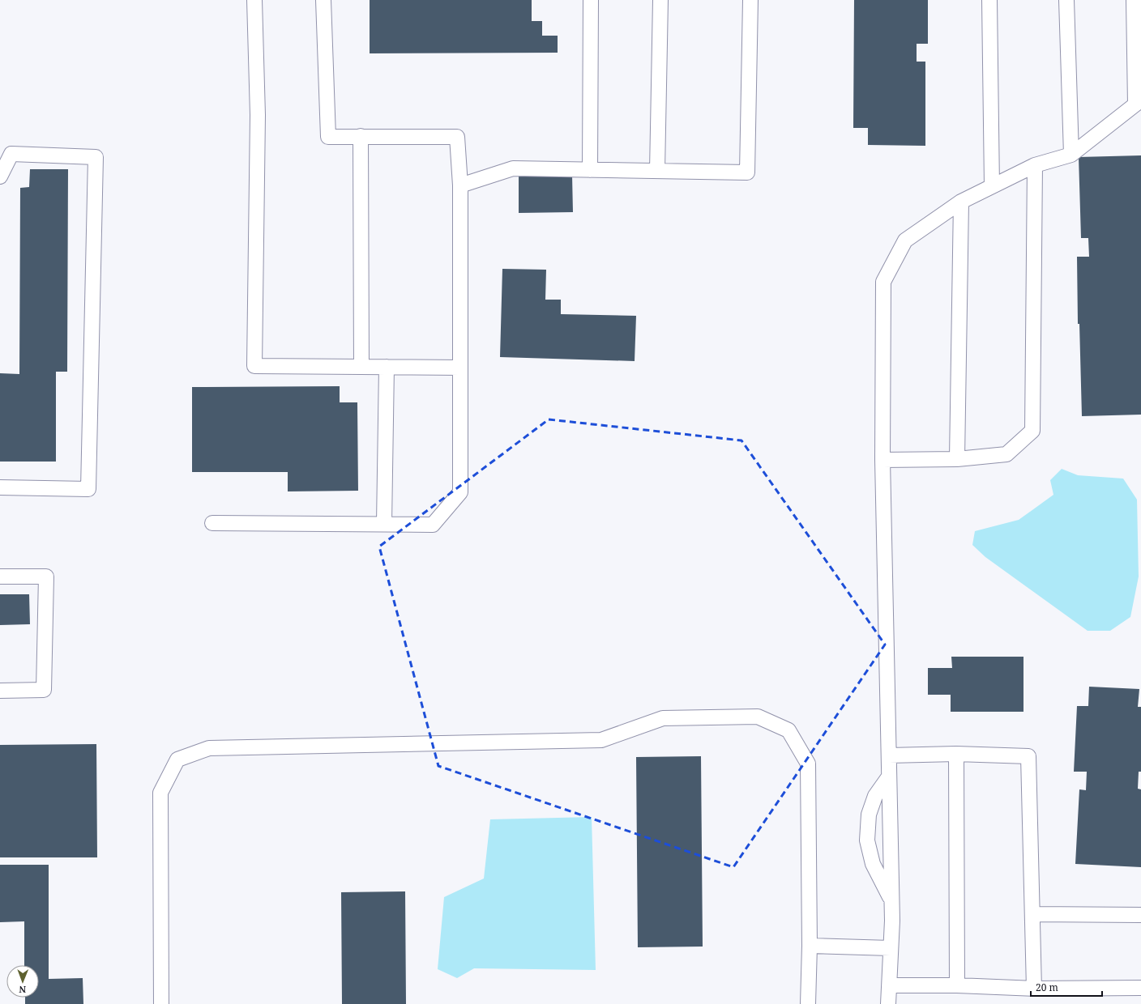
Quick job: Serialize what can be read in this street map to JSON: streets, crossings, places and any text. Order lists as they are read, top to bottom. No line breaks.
{"scale_bar":"20 m","north":"bottom"}
